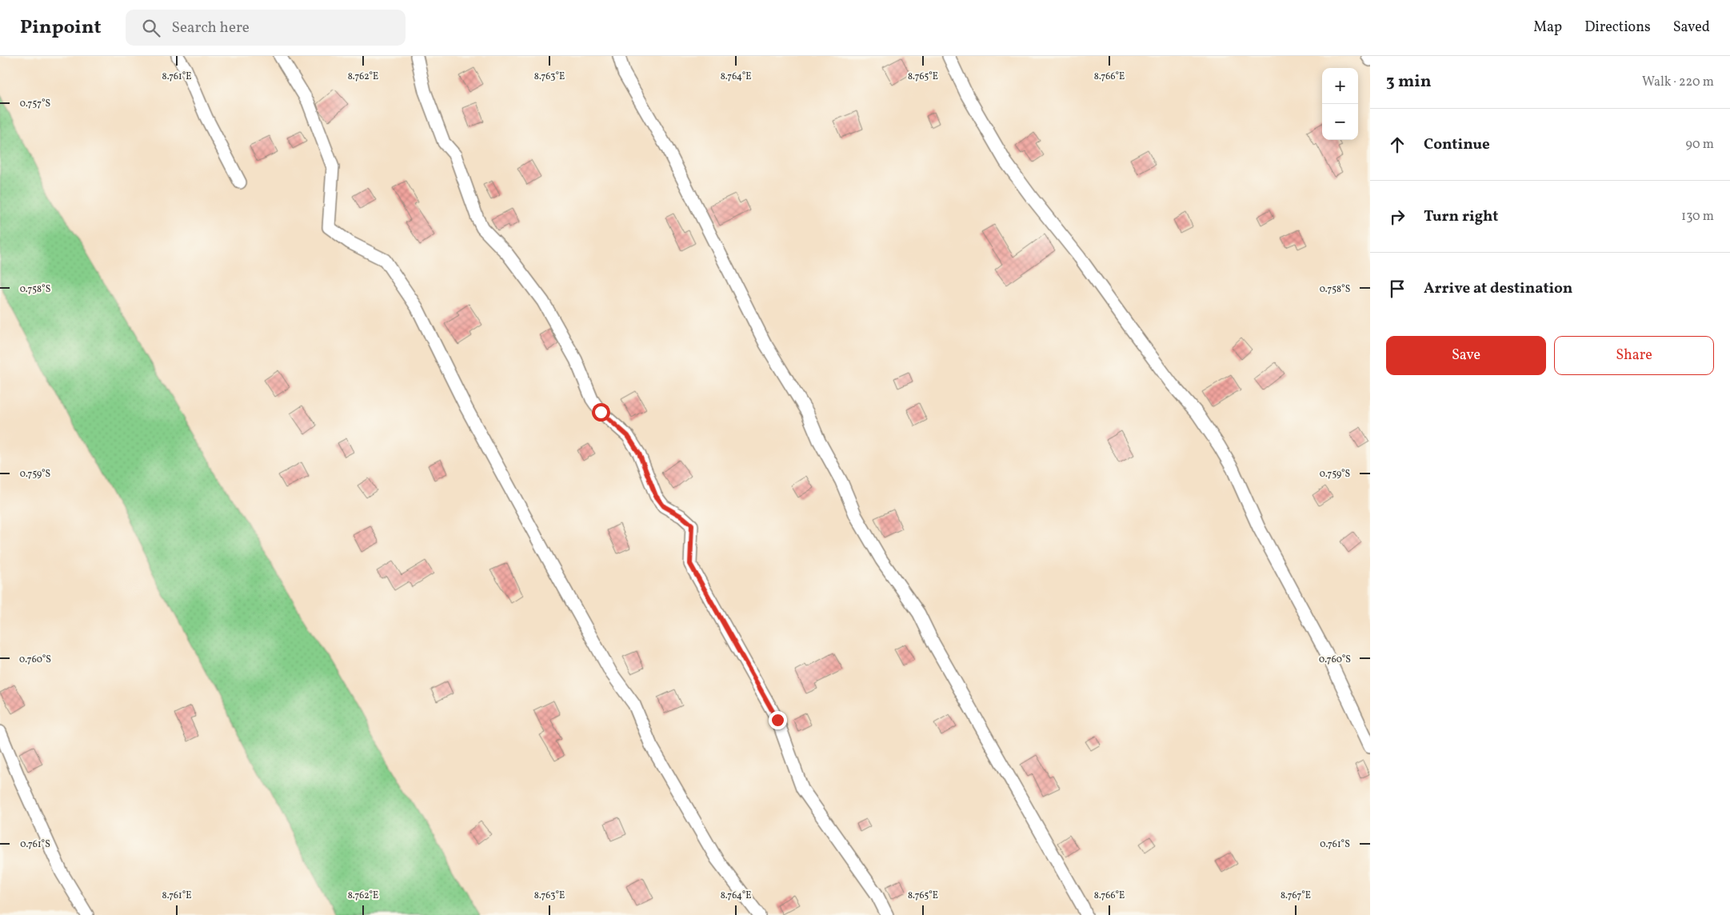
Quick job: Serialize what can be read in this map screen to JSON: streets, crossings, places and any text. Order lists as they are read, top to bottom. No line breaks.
{"page":{"header":"Pinpoint","search":"Search here","nav":["Map","Directions","Saved"],"heading":["3 min","Walk · 220 m"],"map_buttons":["+","−"],"list":[["Continue","90 m"],["Turn right","130 m"],"Arrive at destination"],"buttons":["Save","Share"]},"coordinates":["8.761°E","8.762°E","8.763°E","8.764°E","8.765°E","8.766°E","0.757°S","0.758°S","0.759°S","0.760°S","0.761°S","8.767°E"]}
